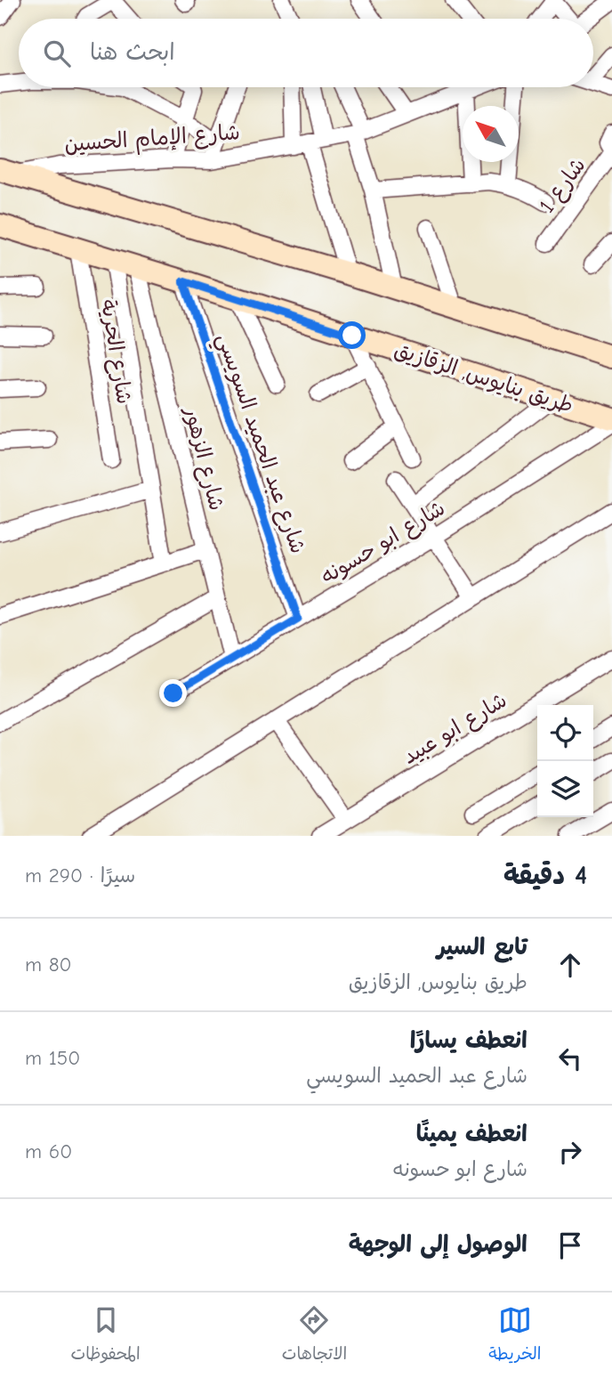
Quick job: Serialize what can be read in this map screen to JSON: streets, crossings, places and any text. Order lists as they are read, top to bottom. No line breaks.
{"streets":{"main road":["طريق بنايوس, الزقازيق"],"street":["شارع الإمام الحسين","شارع 1","شارع الحرية","شارع عبد الحميد السويسي","شارع الزهور","شارع ابو حسونه","شارع ابو عبيد"]},"crossings":[["شارع الحرية","طريق بنايوس, الزقازيق"],["طريق بنايوس, الزقازيق","شارع عبد الحميد السويسي"],["طريق بنايوس, الزقازيق","شارع الزهور"],["شارع عبد الحميد السويسي","شارع ابو حسونه"],["شارع الزهور","شارع ابو حسونه"]],"north":"top left","page":{"search":"ابحث هنا","heading":["4 دقيقة","سيرًا · 290 m"],"list":[["تابع السير","طريق بنايوس, الزقازيق","80 m"],["انعطف يسارًا","شارع عبد الحميد السويسي","150 m"],["انعطف يمينًا","شارع ابو حسونه","60 m"],"الوصول إلى الوجهة"],"nav":["الخريطة","الاتجاهات","المحفوظات"]}}
